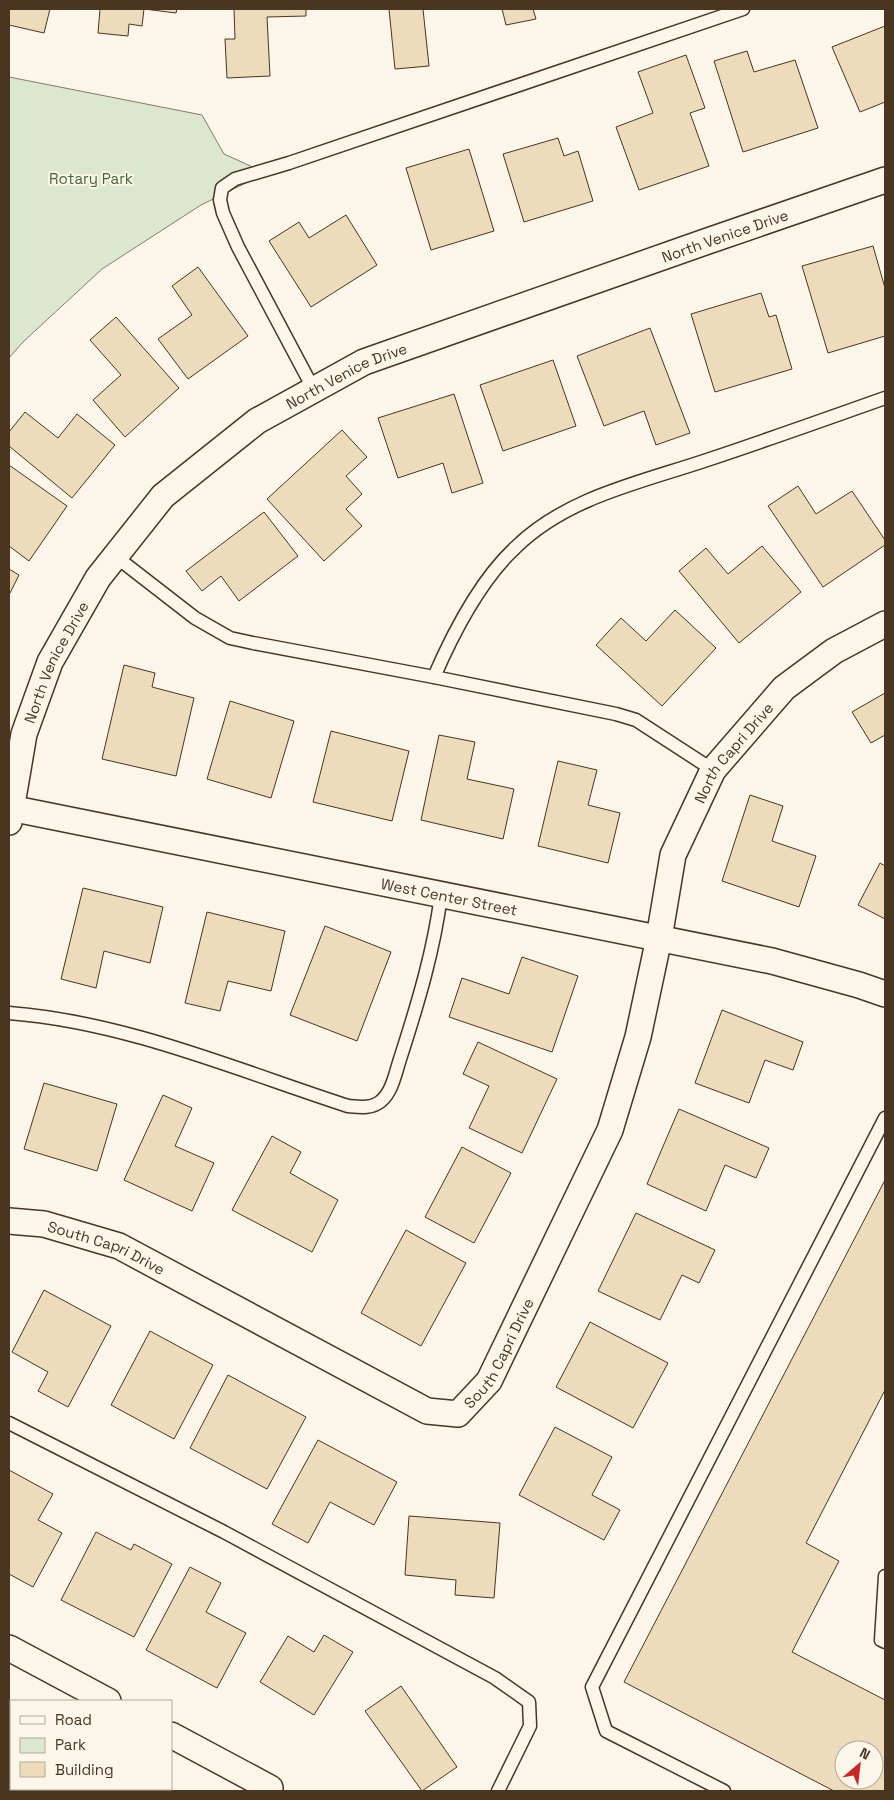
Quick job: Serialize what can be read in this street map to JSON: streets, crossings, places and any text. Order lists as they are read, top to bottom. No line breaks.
{"streets":{"street":["North Venice Drive","North Capri Drive","West Center Street","South Capri Drive"]},"crossings":[["North Venice Drive","West Center Street"],["North Capri Drive","West Center Street"],["North Capri Drive","South Capri Drive"],["West Center Street","South Capri Drive"]],"parks":["Rotary Park"],"legend":["Road","Park","Building"],"north":"top right"}
